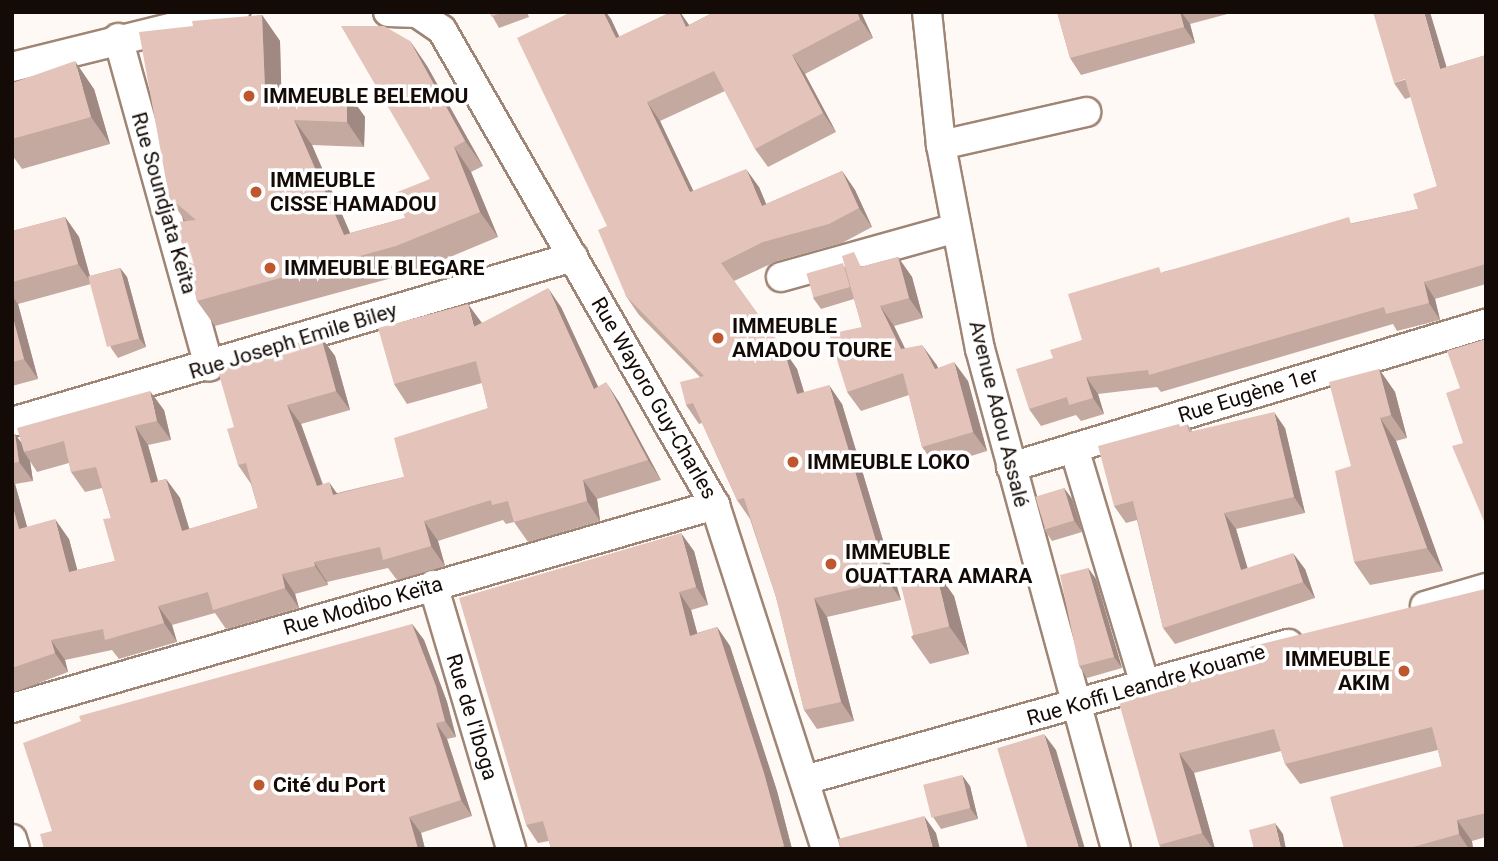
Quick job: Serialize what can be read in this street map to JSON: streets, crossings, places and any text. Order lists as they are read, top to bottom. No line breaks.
{"streets":{"street":["Rue Soundjata Keïta","Rue Joseph Emile Biley","Rue Eugène 1er","Rue Wayoro Guy-Charles","Avenue Adou Assalé","Rue Modibo Keïta","Rue Koffi Leandre Kouame","Rue de l'Iboga"]},"crossings":[["Rue Soundjata Keïta","Rue Joseph Emile Biley"],["Rue Joseph Emile Biley","Rue Wayoro Guy-Charles"],["Rue Eugène 1er","Avenue Adou Assalé"],["Rue Wayoro Guy-Charles","Rue Modibo Keïta"],["Rue Wayoro Guy-Charles","Rue Koffi Leandre Kouame"],["Avenue Adou Assalé","Rue Koffi Leandre Kouame"],["Rue Modibo Keïta","Rue de l'Iboga"]],"places":["IMMEUBLE BELEMOU","IMMEUBLE CISSE HAMADOU","IMMEUBLE BLEGARE","IMMEUBLE AMADOU TOURE","IMMEUBLE LOKO","IMMEUBLE OUATTARA AMARA","IMMEUBLE AKIM","Cité du Port"]}
